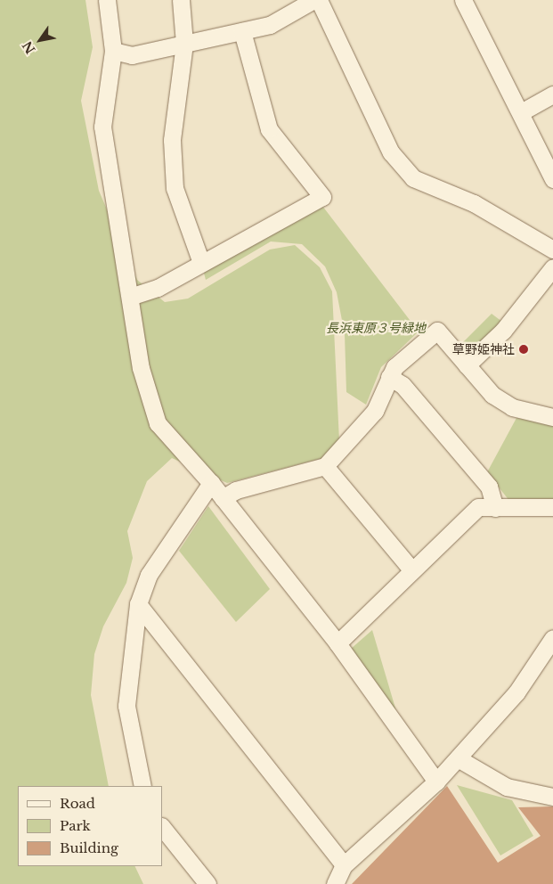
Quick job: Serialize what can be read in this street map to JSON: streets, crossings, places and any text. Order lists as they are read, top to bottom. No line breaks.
{"parks":["長浜東原３号緑地"],"places":["草野姫神社"],"legend":["Road","Park","Building"],"north":"bottom left"}
